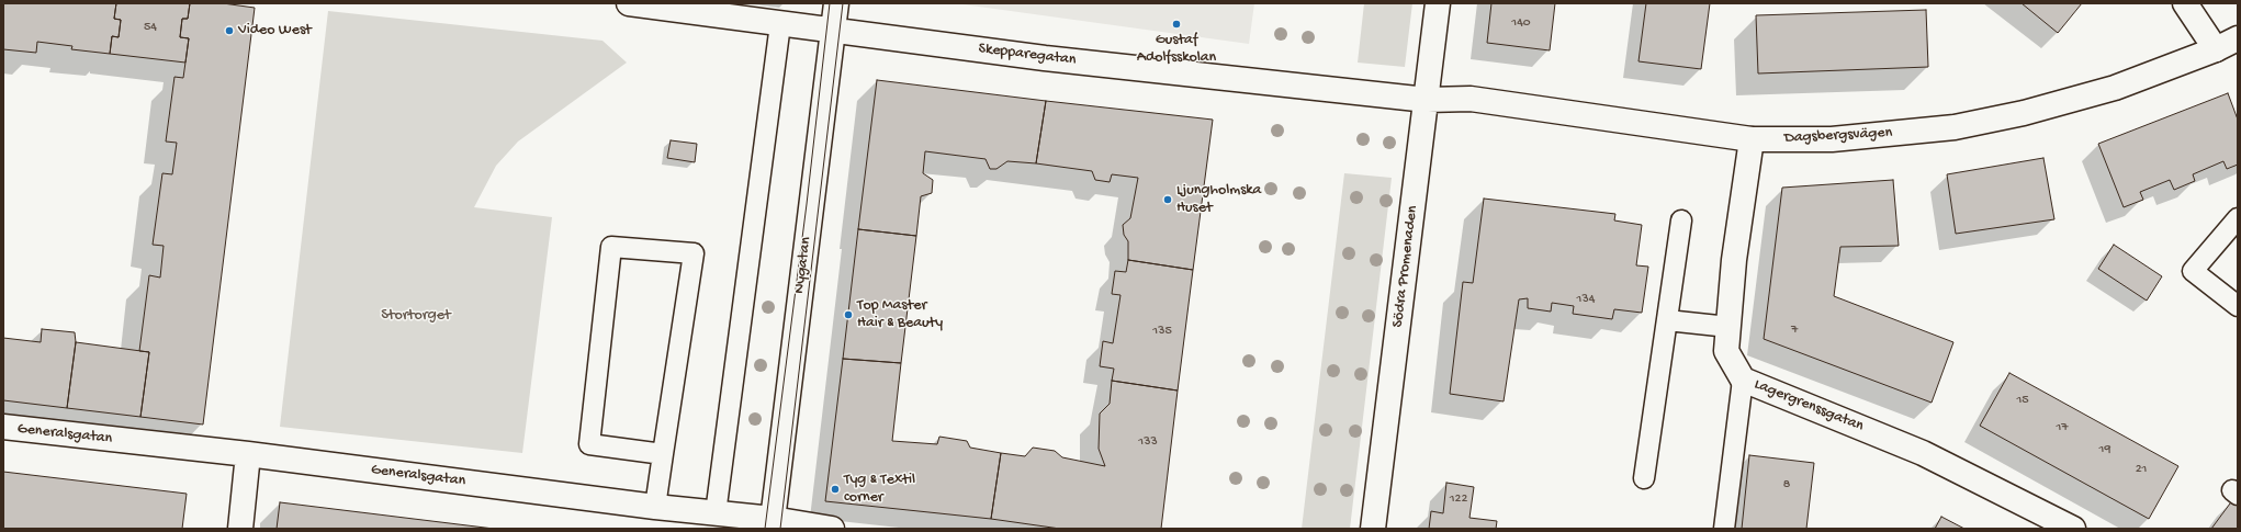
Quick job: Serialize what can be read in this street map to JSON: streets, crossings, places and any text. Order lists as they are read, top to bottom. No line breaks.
{"streets":{"street":["Skepparegatan","Dagsbergsvägen","Nygatan","Södra Promenaden","Lagergrenssgatan","Generalsgatan"]},"crossings":[["Skepparegatan","Dagsbergsvägen"],["Skepparegatan","Nygatan"],["Skepparegatan","Södra Promenaden"],["Dagsbergsvägen","Södra Promenaden"],["Dagsbergsvägen","Lagergrenssgatan"],["Nygatan","Generalsgatan"]],"parks":["Stortorget"],"places":["Gustaf Adolfsskolan","Video West","Ljungholmska Huset","Top Master Hair & Beauty","Tyg & Textil corner"],"house_numbers":["140","54","134","7","135","15","17","133","19","21","8","122"]}
